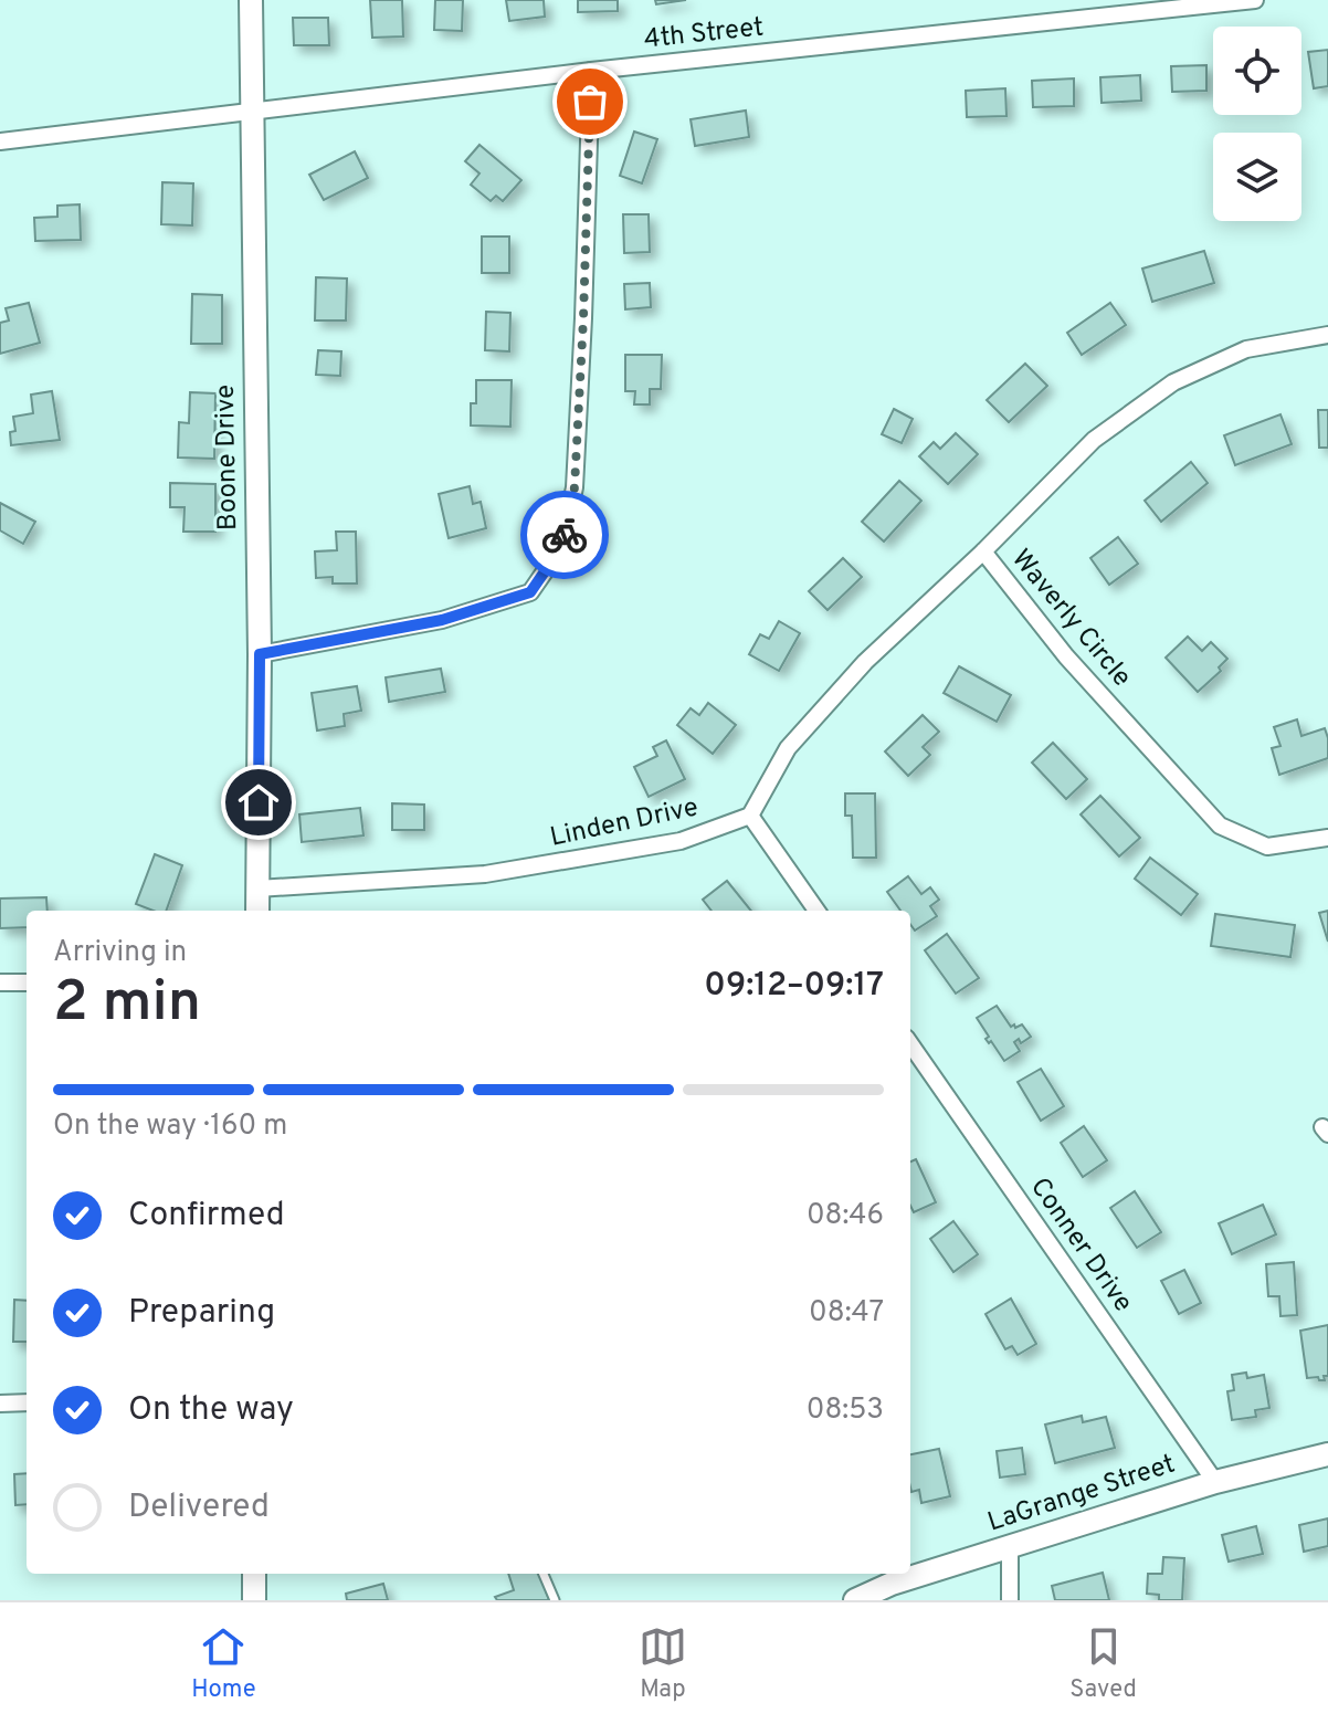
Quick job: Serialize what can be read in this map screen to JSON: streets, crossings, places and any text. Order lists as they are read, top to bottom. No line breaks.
{"streets":{"street":["4th Street","Boone Drive","Waverly Circle","Linden Drive","Conner Drive","LaGrange Street"]},"crossings":[["4th Street","Boone Drive"],["Boone Drive","Linden Drive"],["Conner Drive","LaGrange Street"]],"page":{"heading":["2 min","Arriving in","09:12–09:17"],"bar":"On the way · 160 m","list":[["Confirmed","08:46"],["Preparing","08:47"],["On the way","08:53"],"Delivered"],"tabs":["Home","Map","Saved"]}}
